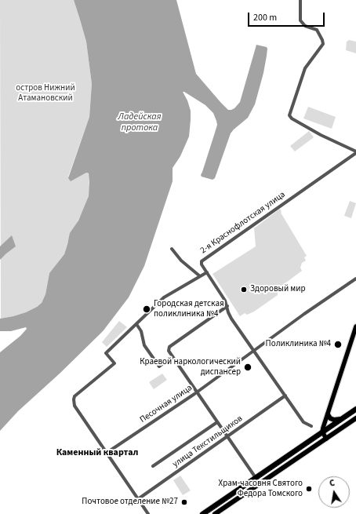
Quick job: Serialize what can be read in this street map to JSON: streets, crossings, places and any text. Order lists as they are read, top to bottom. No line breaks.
{"streets":{"street":["2-я Краснофлотская улица","Песочная улица","улица Текстильщиков"]},"districts":["Каменный квартал"],"water":["Ладейская протока"],"parks":["остров Нижний Атамановский"],"places":["Здоровый мир","Городская детская поликлиника №4","Поликлиника №4","Краевой наркологический диспансер","Храм-часовня Святого Федора Томского","Почтовое отделение №27"],"scale_bar":"200 m","north":"top"}
